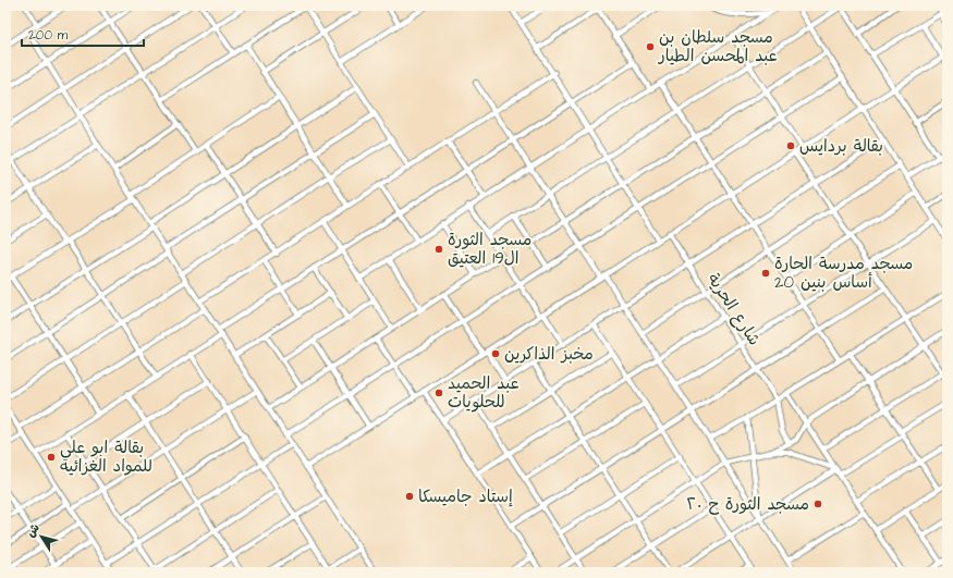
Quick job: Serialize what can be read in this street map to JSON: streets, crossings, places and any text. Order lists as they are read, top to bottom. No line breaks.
{"streets":{"street":["شارع الحرية"]},"places":["مسجد سلطان بن عبد المحسن الطيار","بقالة بردايس","مسجد الثورة ال19 العتيق","مسجد مدرسة الحارة 20 أساس بنين","مخبز الذاكرين","عبد الحميد للحلويات","بقالة ابو علي للمواد الغزائيه","إستاد جاميسكا","مسجد الثورة ح ٢٠"],"scale_bar":"200 m","north":"top left"}
